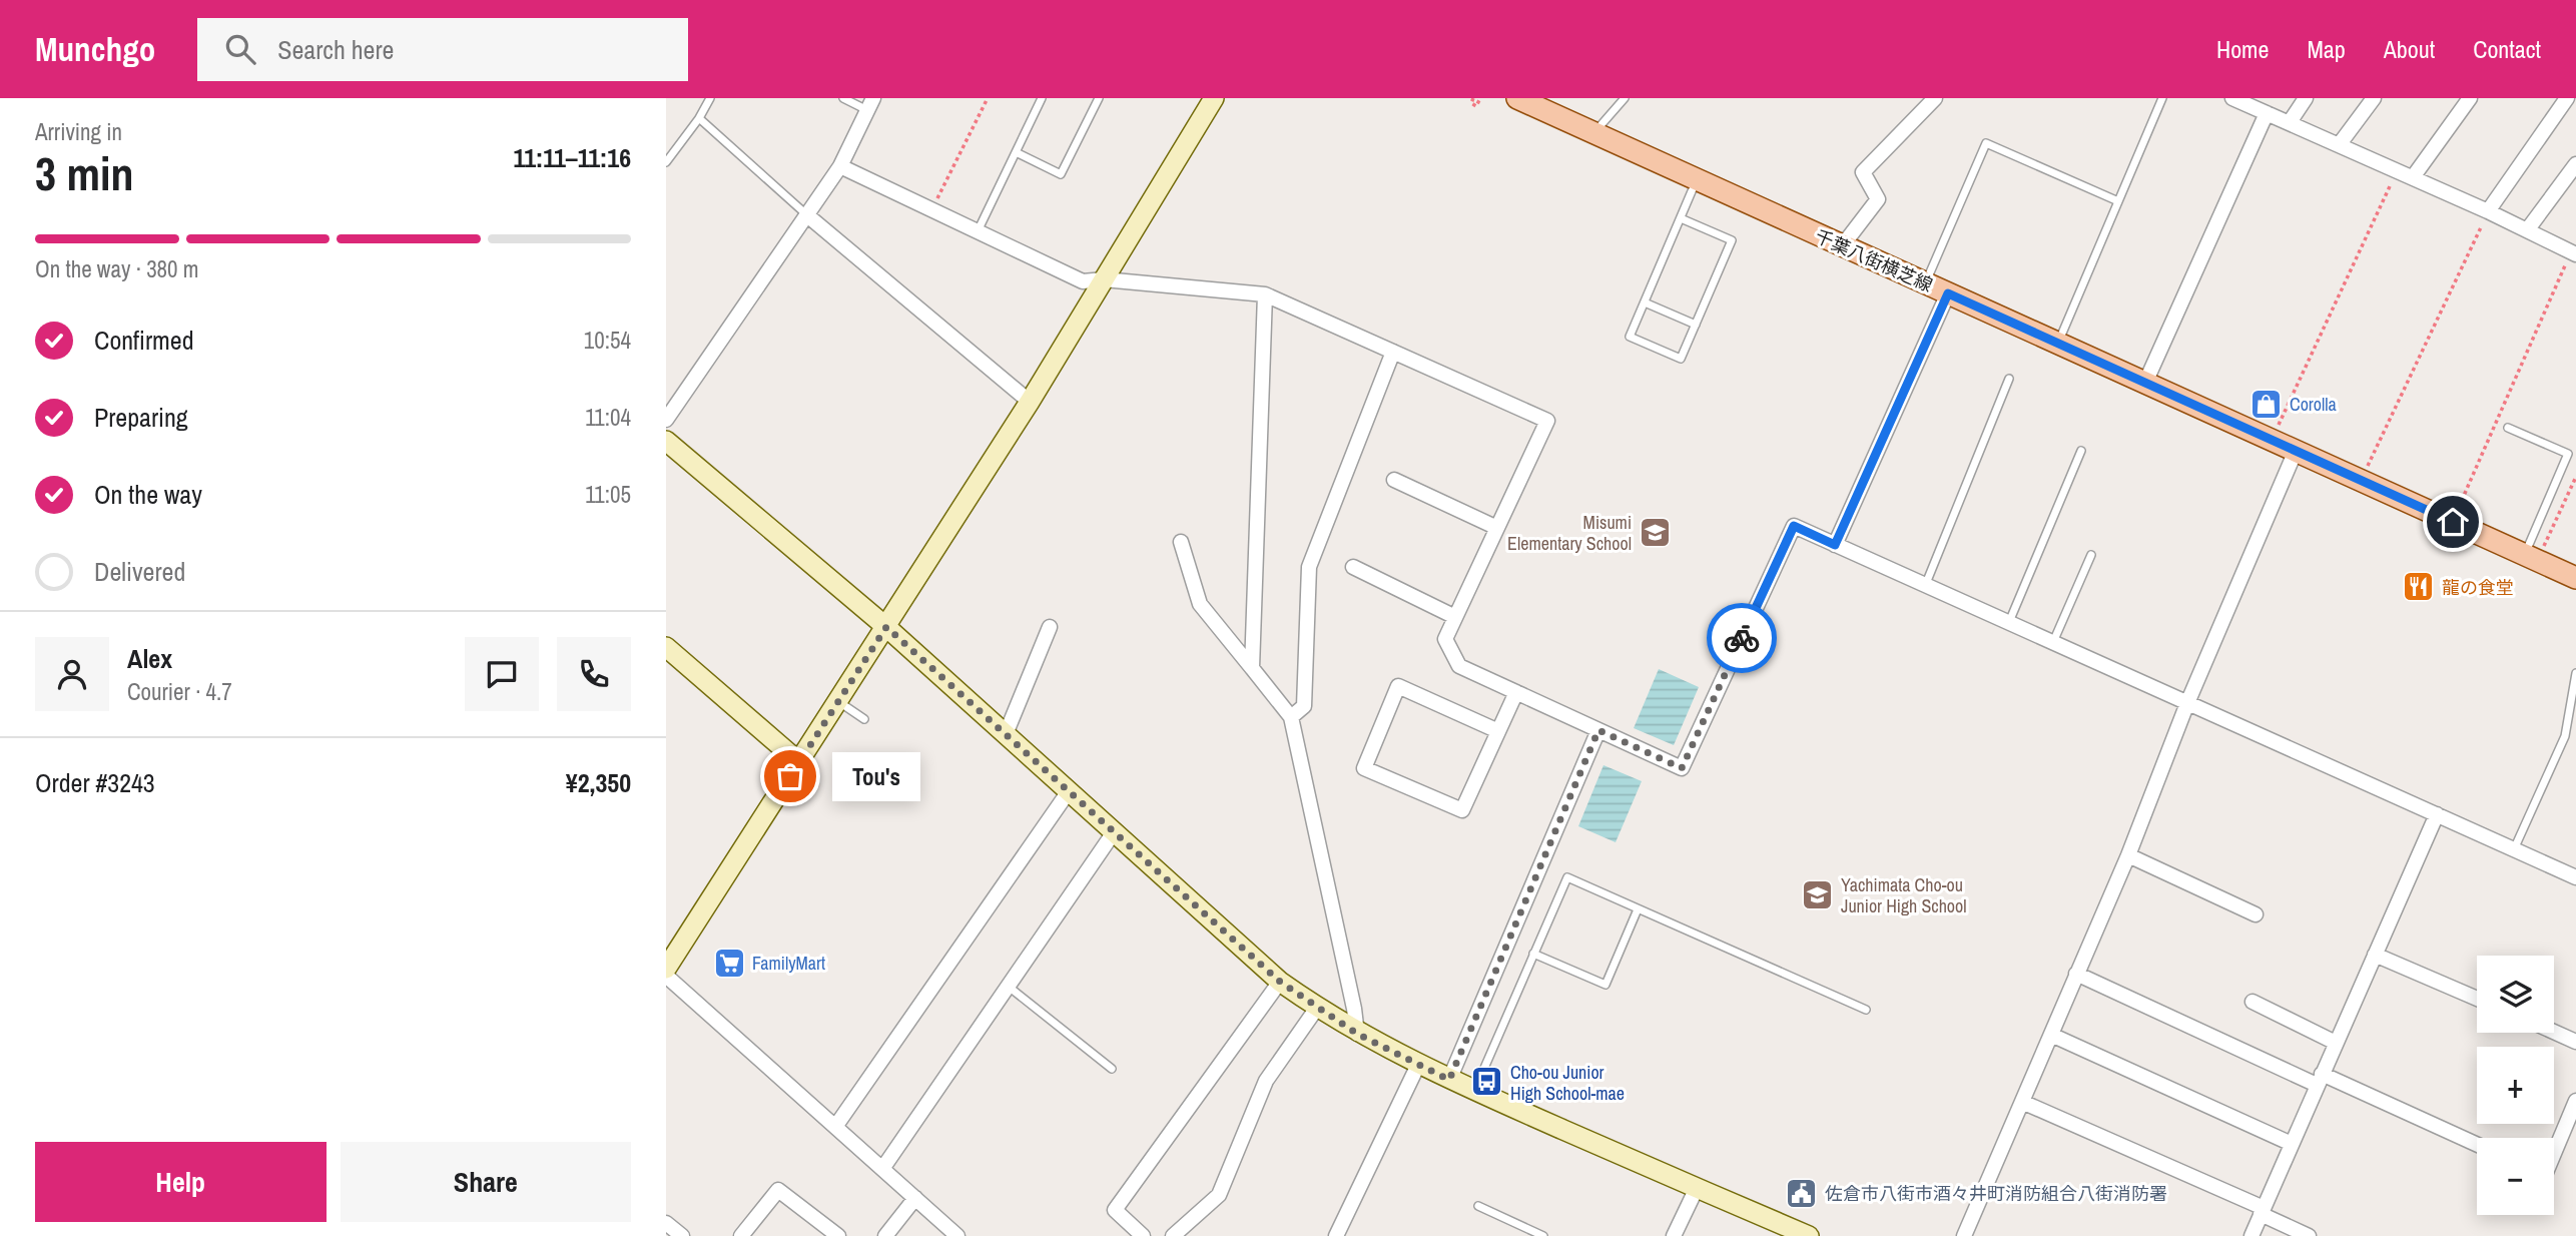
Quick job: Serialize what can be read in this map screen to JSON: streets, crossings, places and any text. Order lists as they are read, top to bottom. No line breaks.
{"streets":{"main road":["千葉八街横芝線"]},"places":{"shop":["Corolla"],"school or university":["Misumi Elementary School","Yachimata Cho-ou Junior High School"],"restaurant":["龍の食堂"],"other":["Tou's"],"supermarket":["FamilyMart"],"bus stop":["Cho-ou Junior High School-mae"],"public building":["佐倉市八街市酒々井町消防組合八街消防署"]},"page":{"header":"Munchgo","search":"Search here","nav":["Home","Map","About","Contact"],"heading":["3 min","Arriving in","11:11–11:16"],"panel":["Alex","Courier · 4.7","Order #3243","¥2,350"],"bar":"On the way · 380 m","list":[["Confirmed","10:54"],["Preparing","11:04"],["On the way","11:05"],"Delivered"],"bubble":"Tou's","map_buttons":["+","−"],"buttons":["Help","Share"]}}
